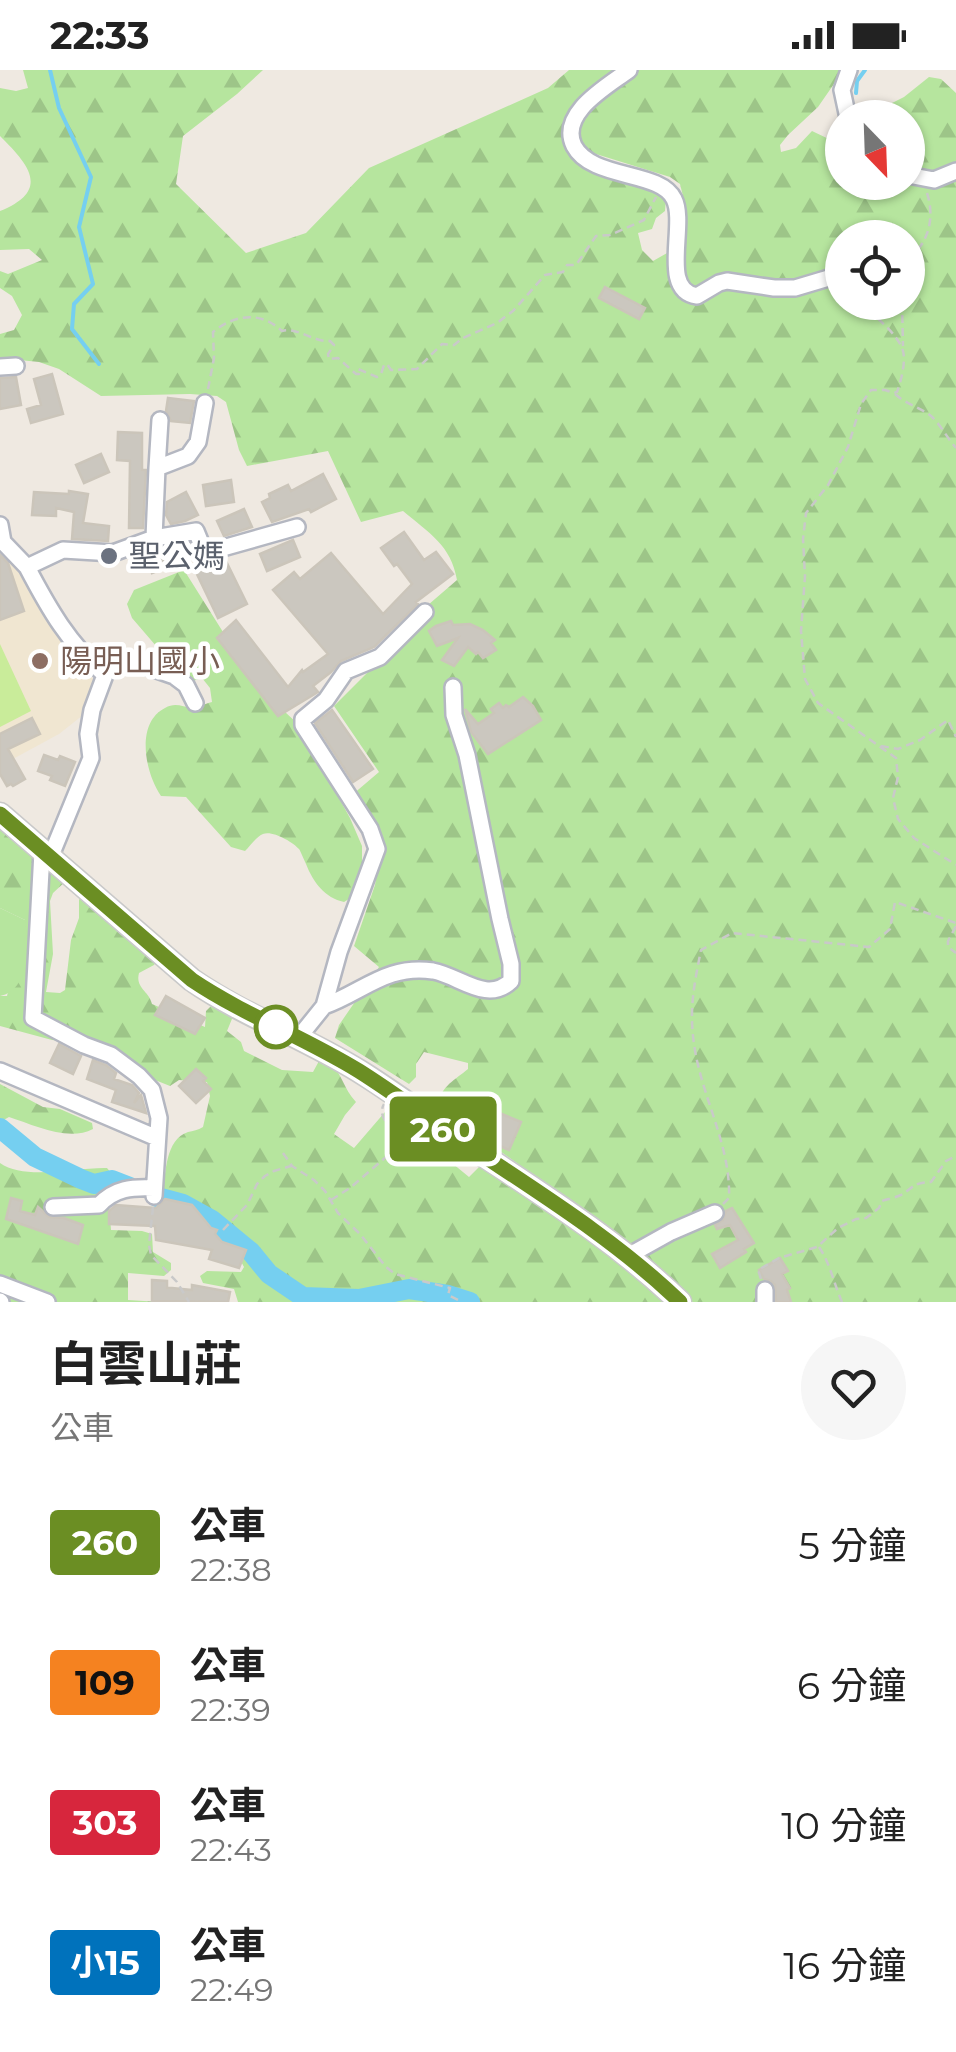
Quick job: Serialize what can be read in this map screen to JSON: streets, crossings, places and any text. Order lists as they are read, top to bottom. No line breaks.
{"places":["聖公媽","陽明山國小"],"lines":["bus line 260"],"north":"bottom right","page":{"status":"22:33","on_map":"260","heading":["白雲山莊","公車"],"list":[{"mark":"260","name":"公車","note":"22:38","value":"5 分鐘"},{"mark":"109","name":"公車","note":"22:39","value":"6 分鐘"},{"mark":"303","name":"公車","note":"22:43","value":"10 分鐘"},{"mark":"小15","name":"公車","note":"22:49","value":"16 分鐘"}]}}
